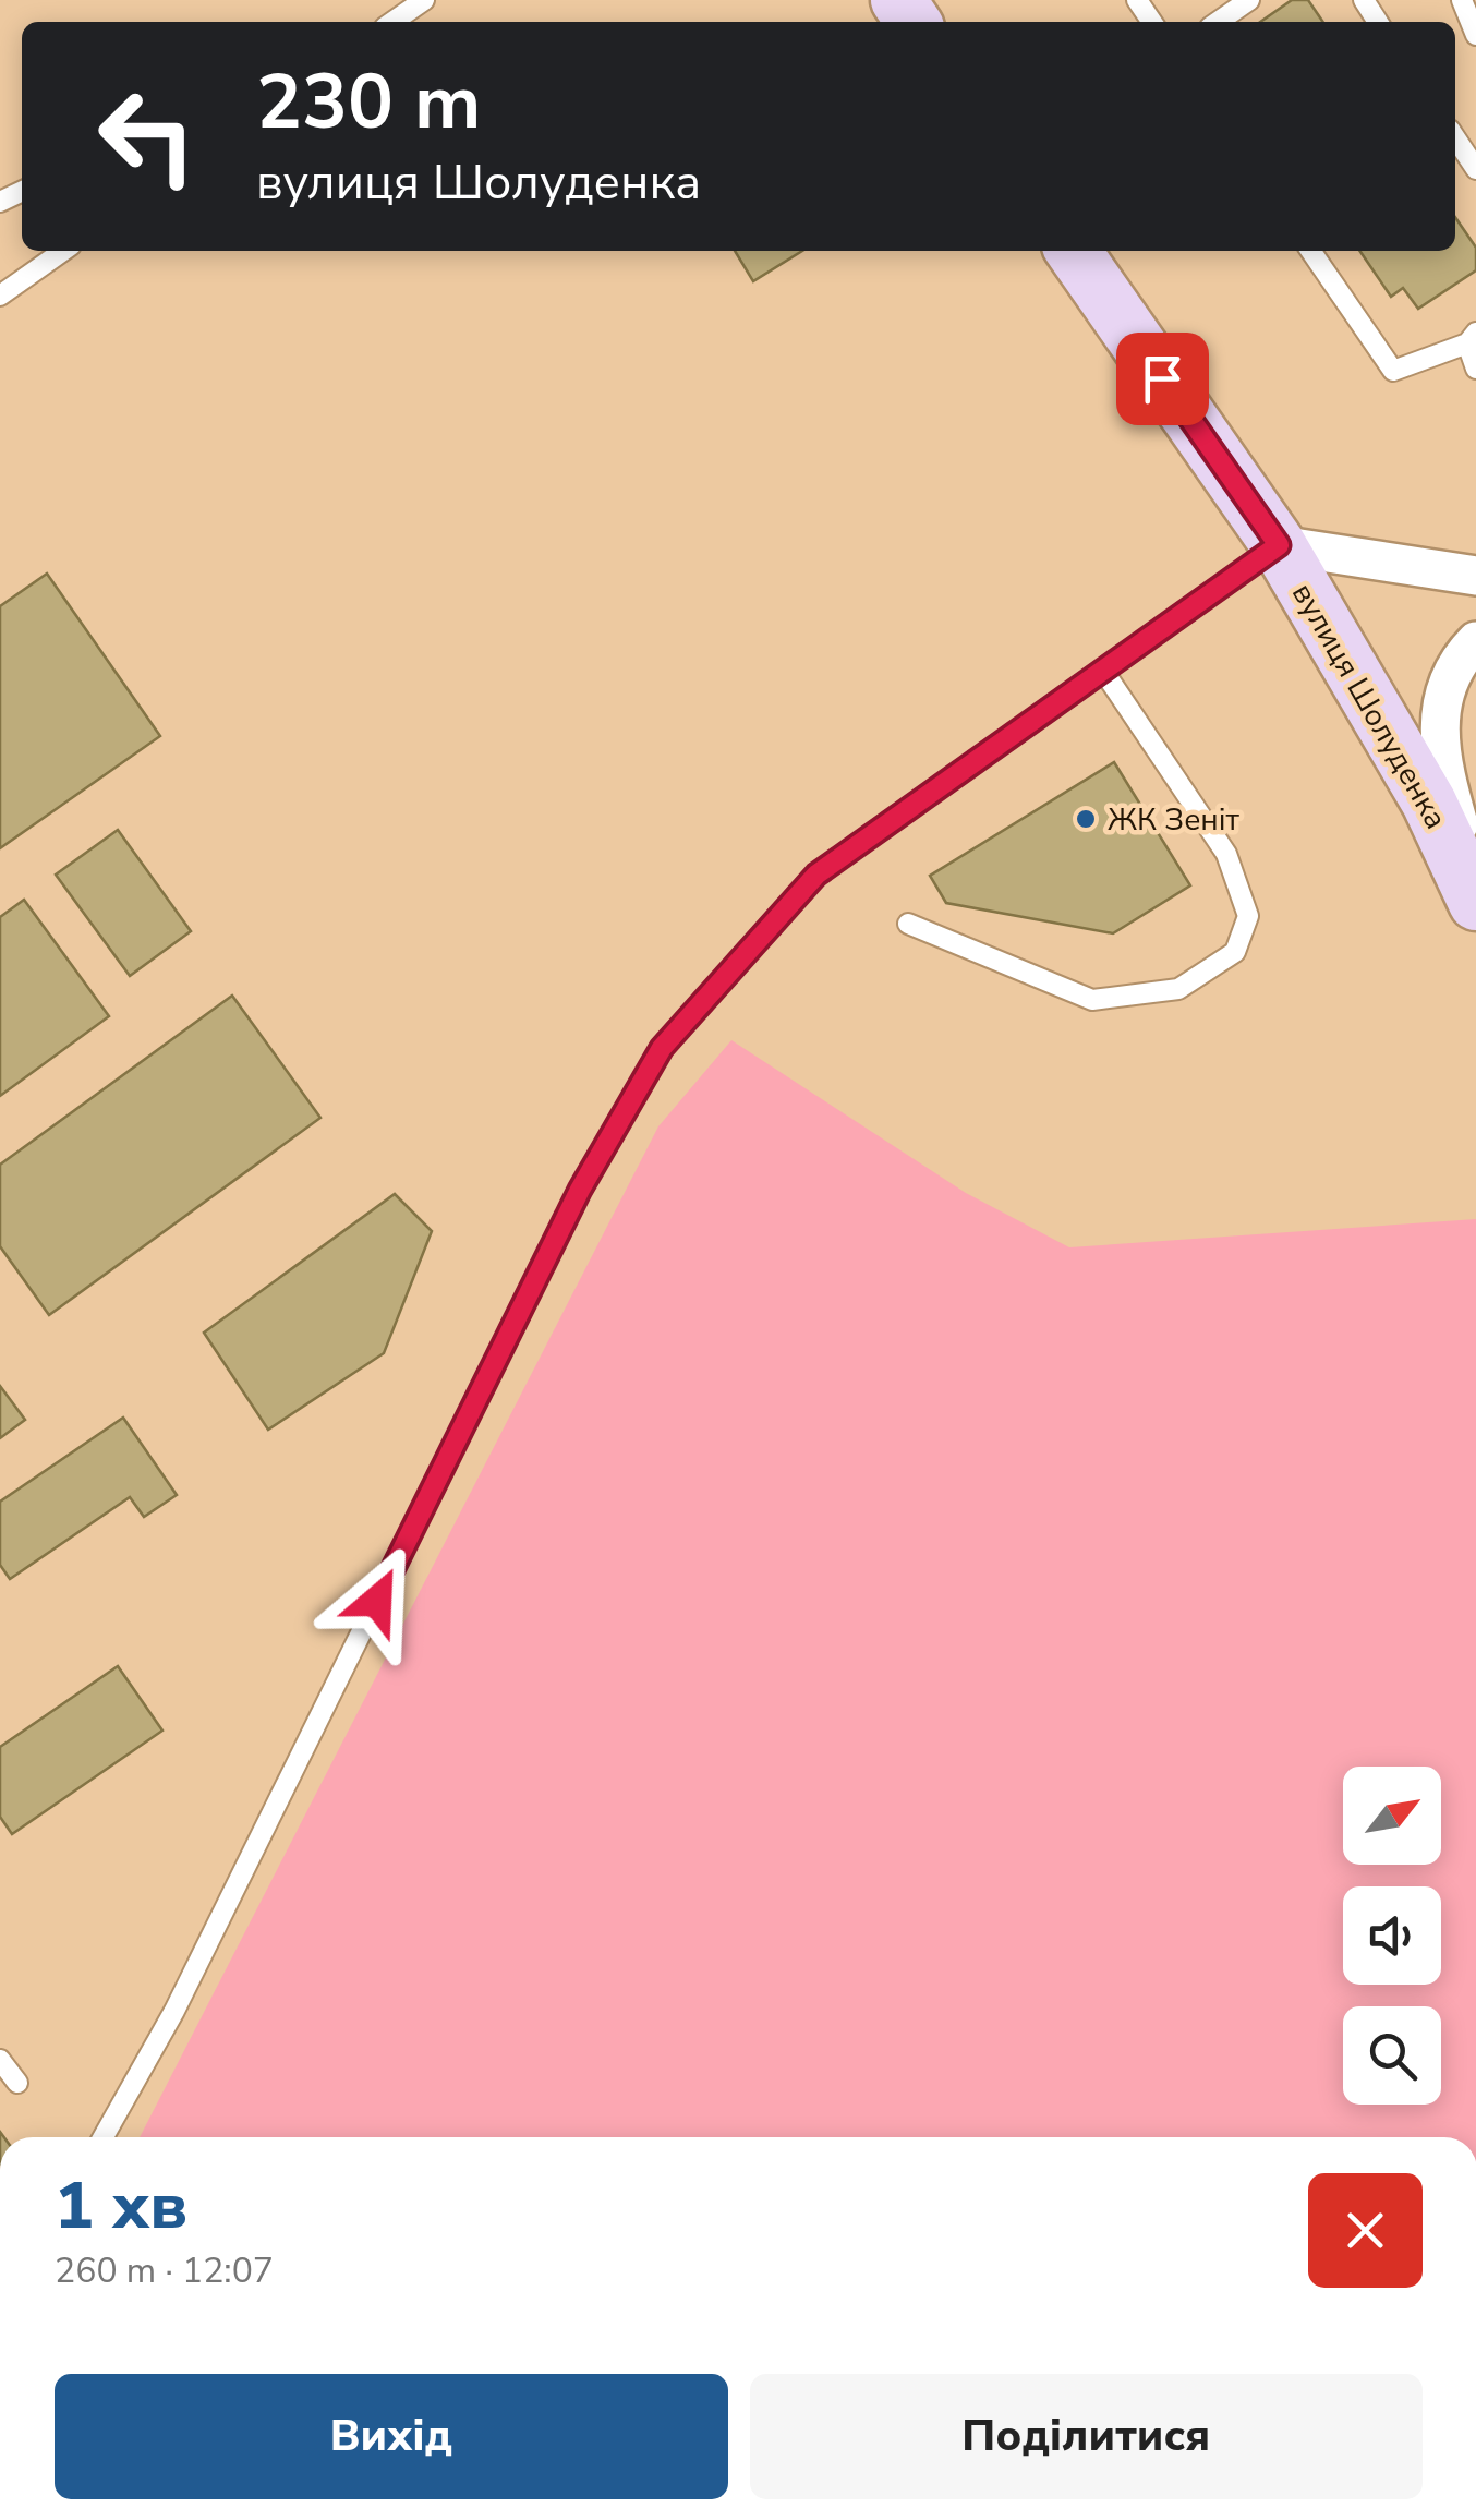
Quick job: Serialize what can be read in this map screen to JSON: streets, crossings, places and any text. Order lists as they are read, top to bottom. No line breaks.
{"streets":{"main road":["вулиця Шолуденка"]},"places":["ЖК Зеніт"],"north":"top right","page":{"turn":["230 m","вулиця Шолуденка"],"heading":["1 хв","260 m · 12:07"],"buttons":["Вихід","Поділитися"]}}
